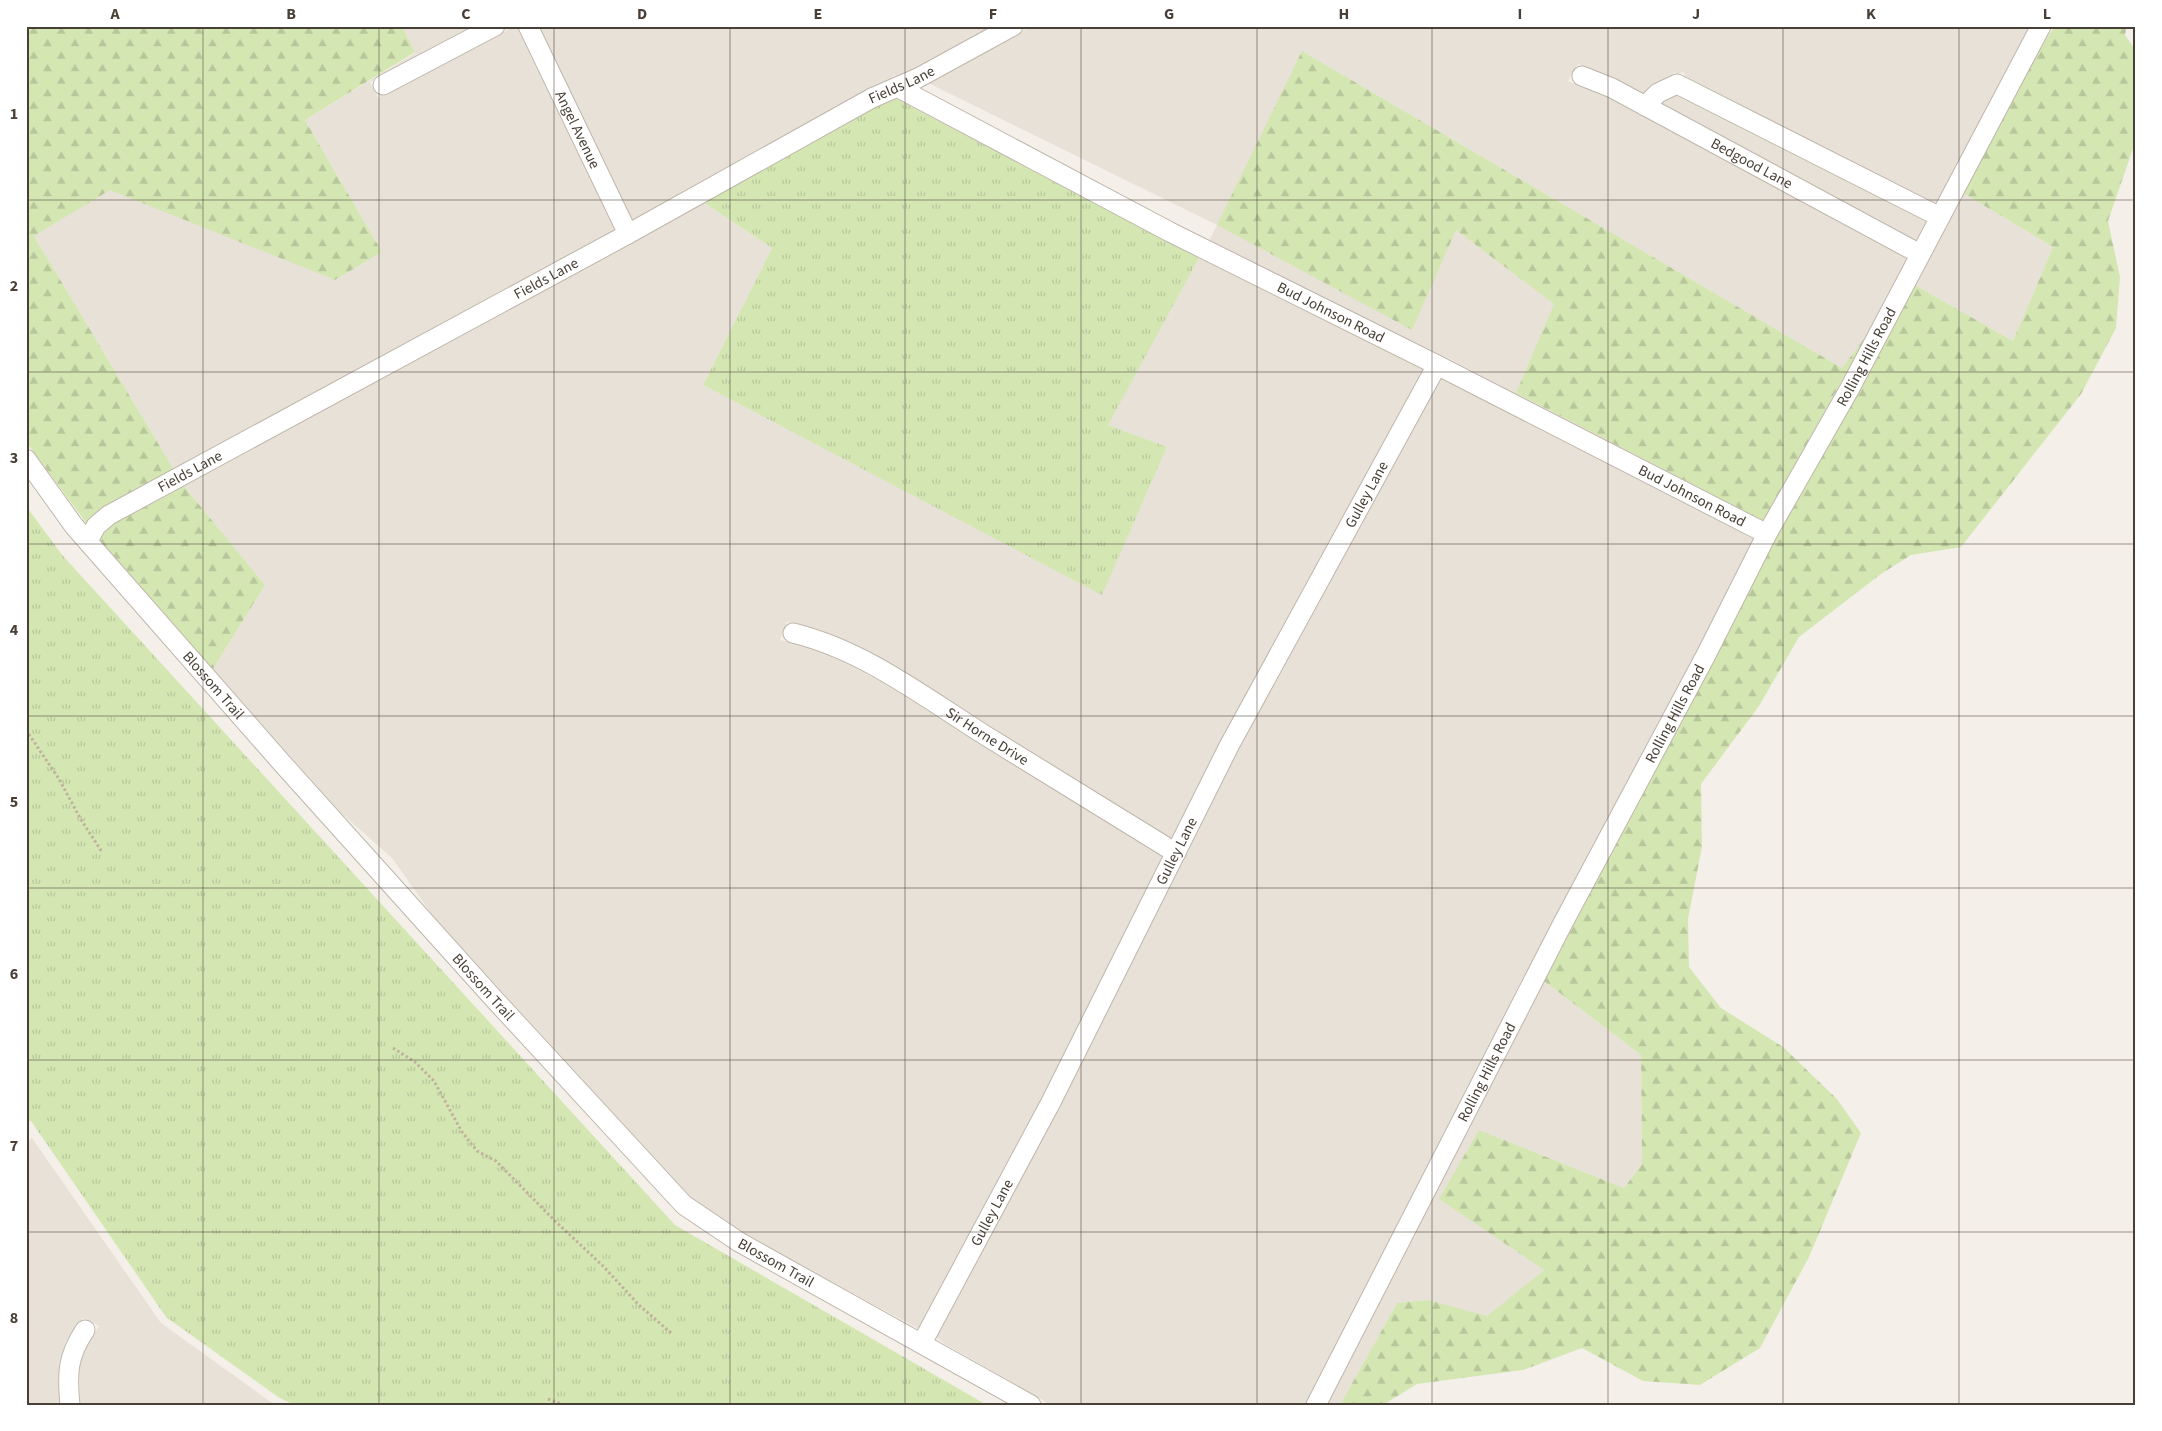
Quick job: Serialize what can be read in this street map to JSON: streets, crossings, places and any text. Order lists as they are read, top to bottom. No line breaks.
{"streets":{"street":["Fields Lane","Angel Avenue","Bedgood Lane","Bud Johnson Road","Rolling Hills Road","Gulley Lane","Blossom Trail","Sir Horne Drive"]},"crossings":[["Fields Lane","Angel Avenue"],["Fields Lane","Bud Johnson Road"],["Fields Lane","Blossom Trail"],["Bedgood Lane","Rolling Hills Road"],["Bud Johnson Road","Rolling Hills Road"],["Bud Johnson Road","Gulley Lane"],["Gulley Lane","Blossom Trail"],["Gulley Lane","Sir Horne Drive"]],"grid":{"columns":["A","B","C","D","E","F","G","H","I","J","K","L"],"rows":["1","2","3","4","5","6","7","8"]}}
